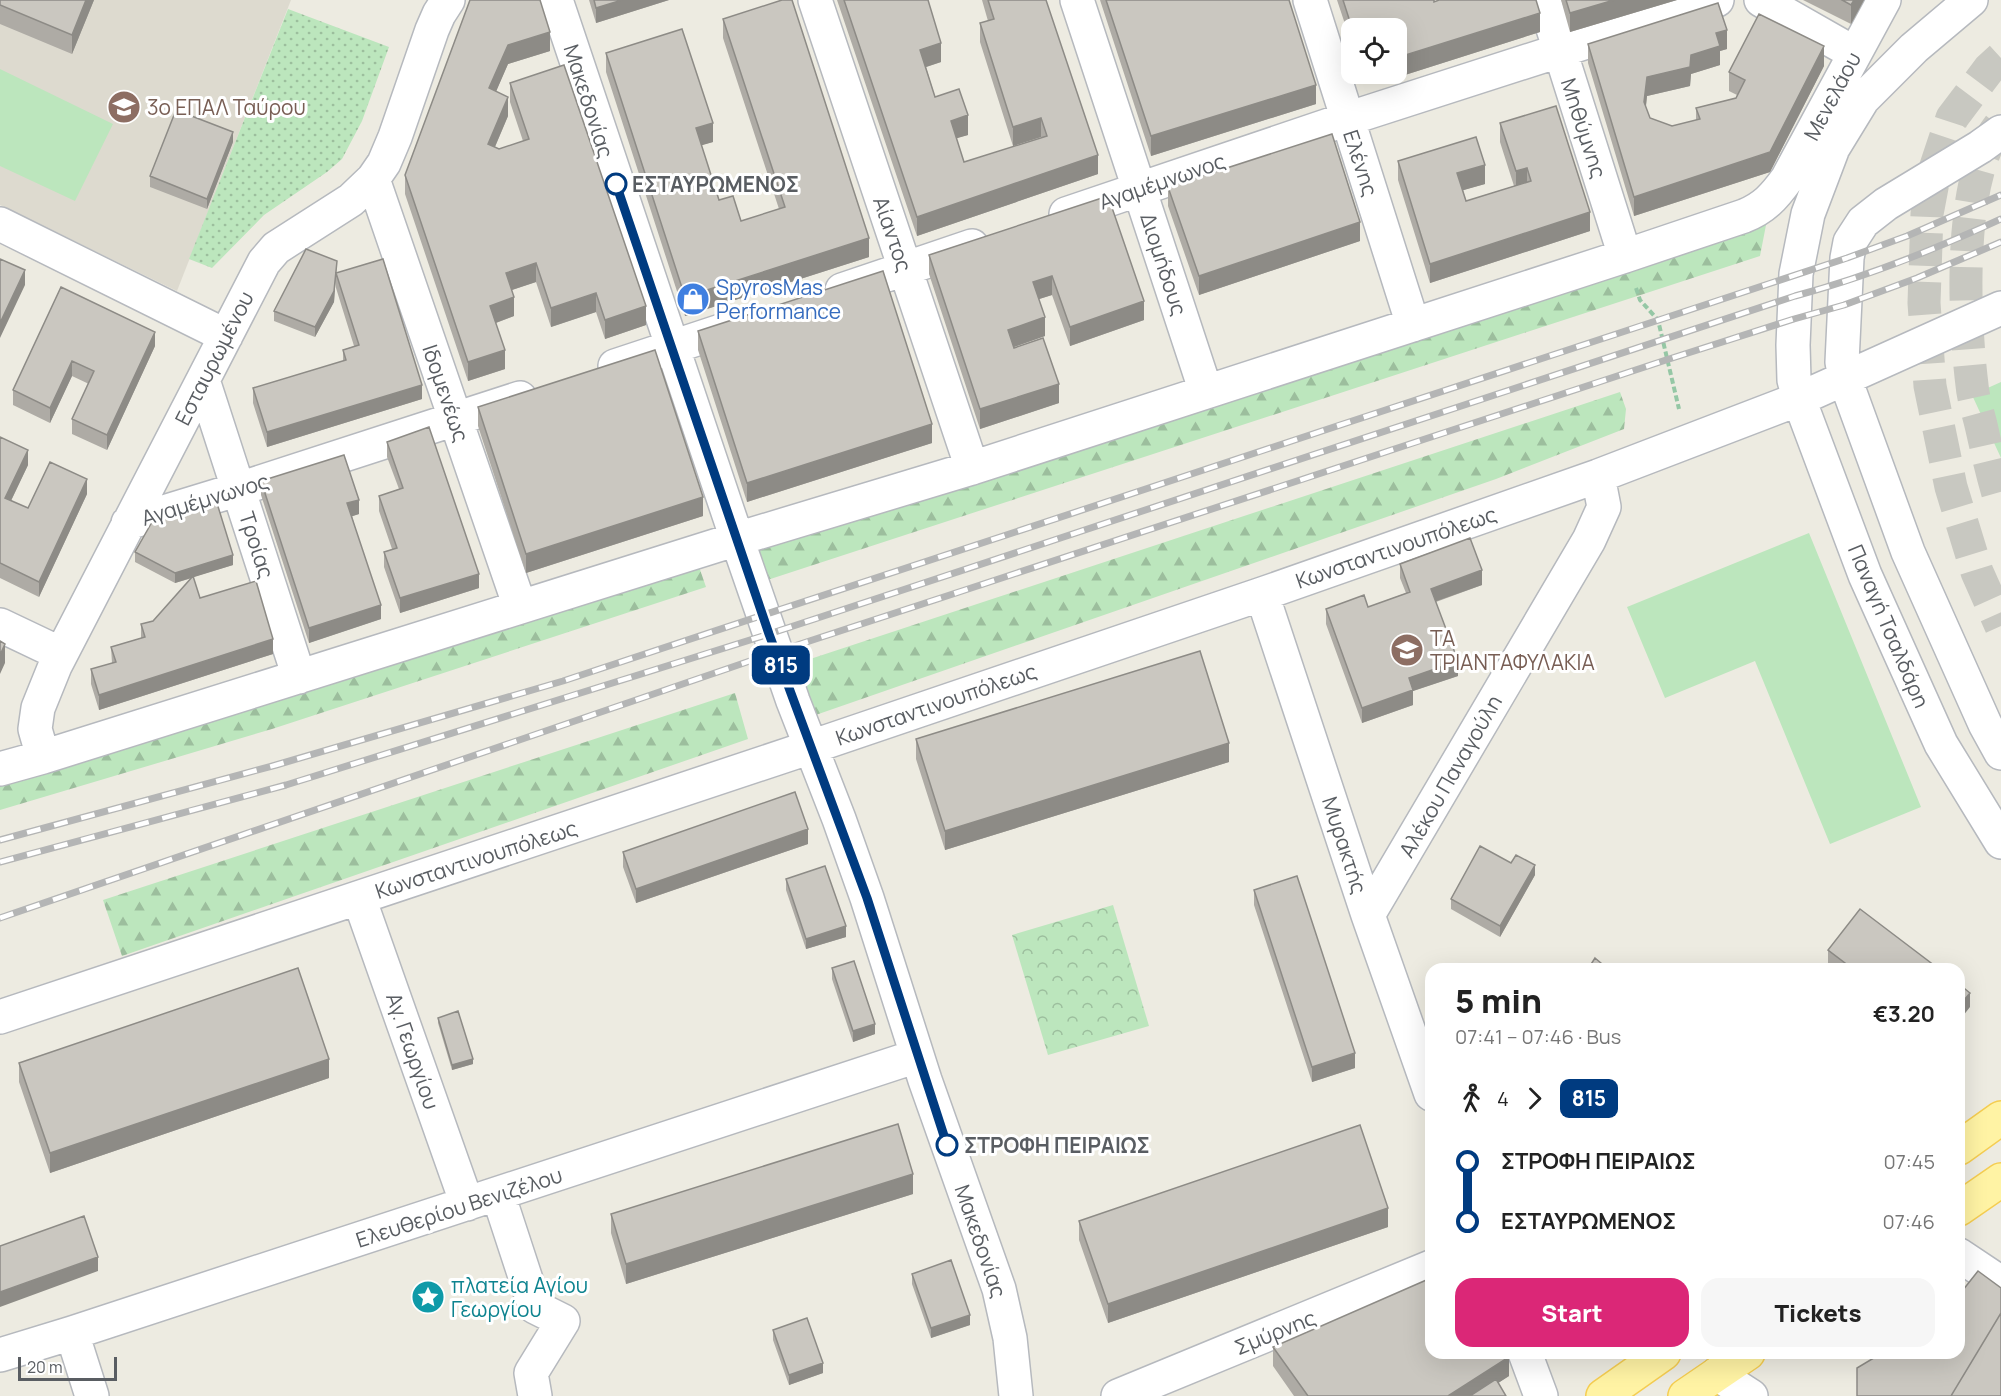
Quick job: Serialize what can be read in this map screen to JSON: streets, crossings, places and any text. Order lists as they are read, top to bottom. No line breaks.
{"streets":{"street":["Μενελάου","Μακεδονίας","Μηθύμνης","Ελένης","Αγαμέμνωνος","Αίαντος","Διομήδους","Εσταυρωμένου","Ιδομενέως","Τροίας","Κωνσταντινουπόλεως","Παναγή Τσαλδάρη","Αλέκου Παναγούλη","Μυρακτής","Αγ. Γεωργίου","Ελευθερίου Βενιζέλου","Σμύρνης"]},"crossings":[["Μενελάου","Μηθύμνης"],["Μακεδονίας","Κωνσταντινουπόλεως"],["Μακεδονίας","Ελευθερίου Βενιζέλου"],["Μηθύμνης","Αγαμέμνωνος"],["Ελένης","Αγαμέμνωνος"],["Αγαμέμνωνος","Διομήδους"],["Αγαμέμνωνος","Εσταυρωμένου"],["Αγαμέμνωνος","Ιδομενέως"],["Αγαμέμνωνος","Τροίας"],["Εσταυρωμένου","Ιδομενέως"],["Εσταυρωμένου","Τροίας"],["Κωνσταντινουπόλεως","Παναγή Τσαλδάρη"],["Κωνσταντινουπόλεως","Αλέκου Παναγούλη"],["Κωνσταντινουπόλεως","Μυρακτής"],["Κωνσταντινουπόλεως","Αγ. Γεωργίου"],["Αλέκου Παναγούλη","Μυρακτής"],["Αγ. Γεωργίου","Ελευθερίου Βενιζέλου"]],"places":{"school or university":["3ο ΕΠΑΛ Ταύρου","ΤΑ ΤΡΙΑΝΤΑΦΥΛΑΚΙΑ"],"other":["ΕΣΤΑΥΡΩΜΕΝΟΣ","ΣΤΡΟΦΗ ΠΕΙΡΑΙΩΣ"],"shop":["SpyrosMas Performance"],"place":["πλατεία Αγίου Γεωργίου"]},"lines":["bus line 815"],"scale_bar":"20 m","page":{"on_map":"815","heading":["5 min","07:41 – 07:46 · Bus","€3.20"],"legs":["4","815"],"list":[{"name":"ΣΤΡΟΦΗ ΠΕΙΡΑΙΩΣ","value":"07:45"},{"name":"ΕΣΤΑΥΡΩΜΕΝΟΣ","value":"07:46"}],"buttons":["Start","Tickets"],"scale":"20 m"}}
